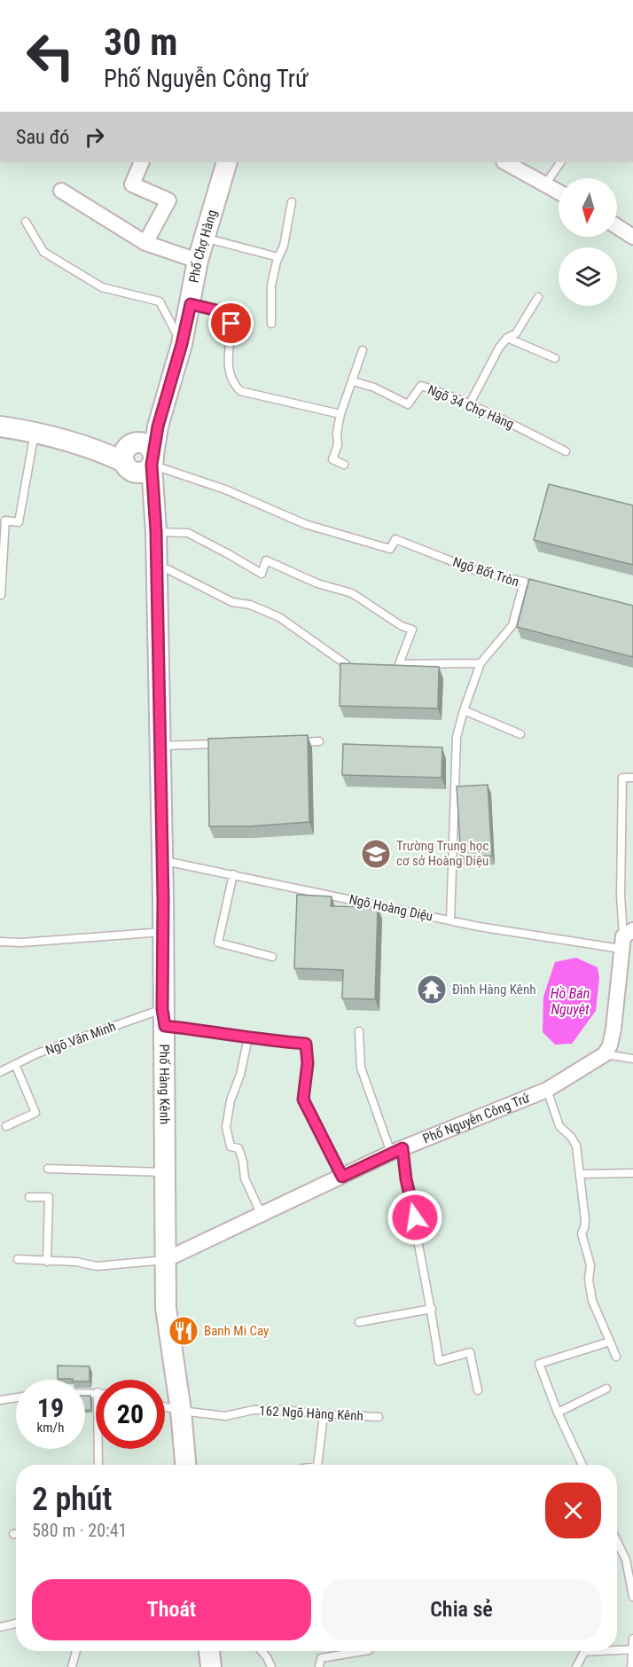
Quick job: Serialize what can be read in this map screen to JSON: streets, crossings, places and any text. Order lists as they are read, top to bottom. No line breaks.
{"streets":{"street":["Phố Chợ Hàng","Phố Hàng Kênh","Phố Nguyễn Công Trứ"],"lane":["Ngõ 34 Chợ Hàng","Ngõ Bốt Tròn","Ngõ Hoàng Diệu","Ngõ Văn Minh","162 Ngõ Hàng Kênh"]},"crossings":[["Phố Chợ Hàng","Ngõ Bốt Tròn"],["Phố Chợ Hàng","Phố Hàng Kênh"],["Ngõ Bốt Tròn","Ngõ Hoàng Diệu"],["Ngõ Bốt Tròn","Phố Hàng Kênh"],["Ngõ Hoàng Diệu","Phố Hàng Kênh"],["Ngõ Văn Minh","Phố Hàng Kênh"],["Phố Hàng Kênh","Phố Nguyễn Công Trứ"],["Phố Hàng Kênh","162 Ngõ Hàng Kênh"]],"water":["Hồ Bán Nguyệt"],"places":{"school or university":["Trường Trung học cơ sở Hoàng Diệu"],"temple":["Đình Hàng Kênh"],"restaurant":["Banh Mi Cay"]},"north":"bottom","page":{"turn":["30 m","Phố Nguyễn Công Trứ"],"then":"Sau đó","speed":"19 km/h","limit":"20","heading":["2 phút","580 m · 20:41"],"buttons":["Thoát","Chia sẻ"]}}
